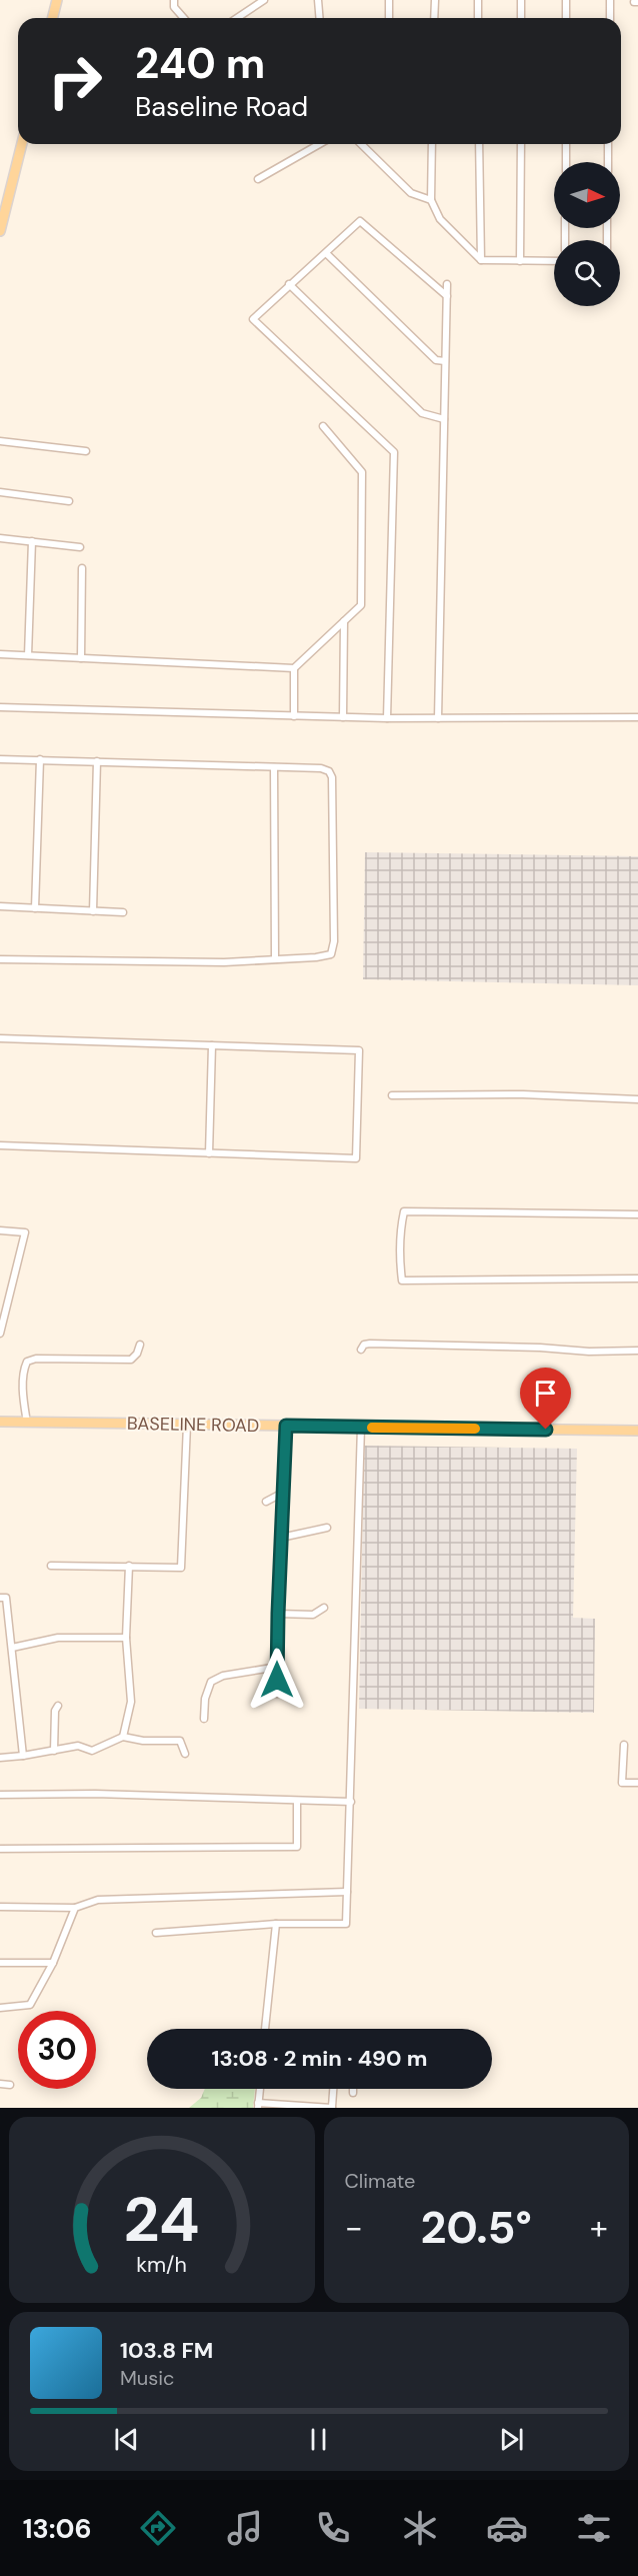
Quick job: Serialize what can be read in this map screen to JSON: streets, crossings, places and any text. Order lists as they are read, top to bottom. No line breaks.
{"streets":{"main road":["BASELINE ROAD"]},"north":"right","page":{"turn":["240 m","Baseline Road"],"limit":"30","trip":"13:08 · 2 min · 490 m","tile":"Climate","heat":["−","20.5°","+"],"song":["103.8 FM","Music"],"tabs":"13:06","gauge":["24","km/h"]}}
